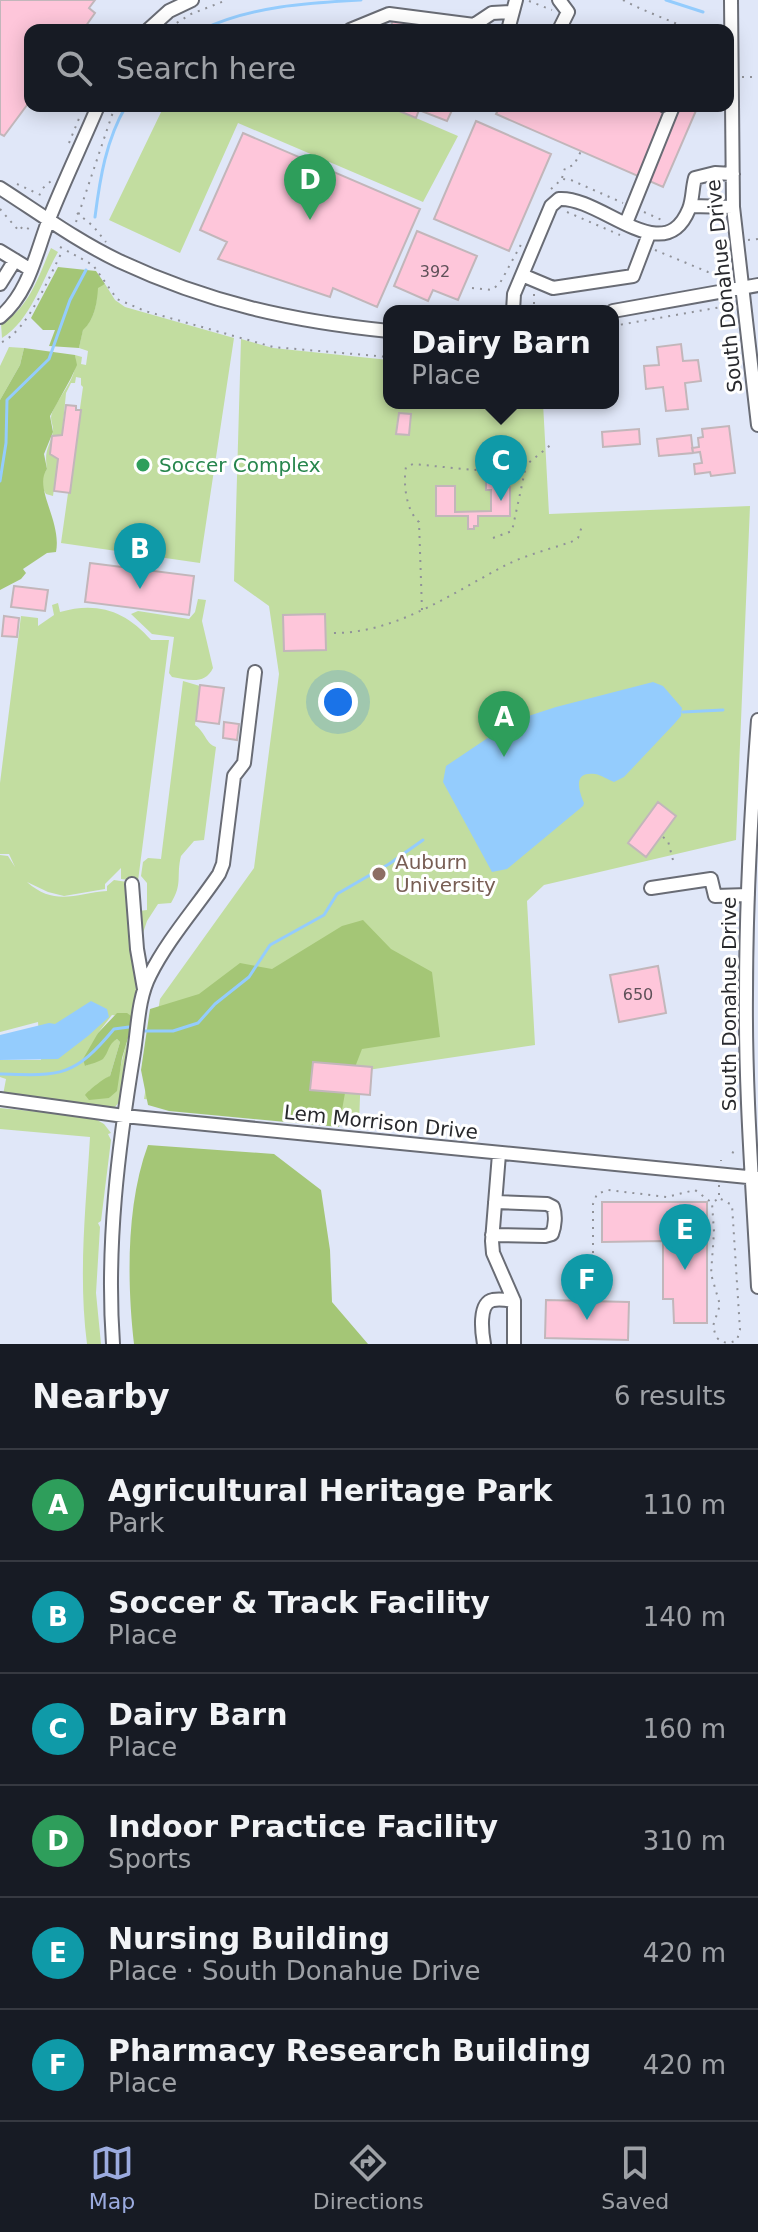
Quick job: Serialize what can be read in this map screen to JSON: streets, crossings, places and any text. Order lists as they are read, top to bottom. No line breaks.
{"streets":{"street":["South Donahue Drive","Lem Morrison Drive"]},"crossings":[["South Donahue Drive","Lem Morrison Drive"]],"places":["Soccer Complex","Auburn University"],"house_numbers":["392","650"],"page":{"search":"Search here","pins":["D","C","B","A","E","F"],"popup":["Dairy Barn","Place"],"heading":["Nearby","6 results"],"list":[{"mark":"A","name":"Agricultural Heritage Park","note":"Park","value":"110 m"},{"mark":"B","name":"Soccer & Track Facility","note":"Place","value":"140 m"},{"mark":"C","name":"Dairy Barn","note":"Place","value":"160 m"},{"mark":"D","name":"Indoor Practice Facility","note":"Sports","value":"310 m"},{"mark":"E","name":"Nursing Building","note":"Place · South Donahue Drive","value":"420 m"},{"mark":"F","name":"Pharmacy Research Building","note":"Place","value":"420 m"}],"nav":["Map","Directions","Saved"]}}
